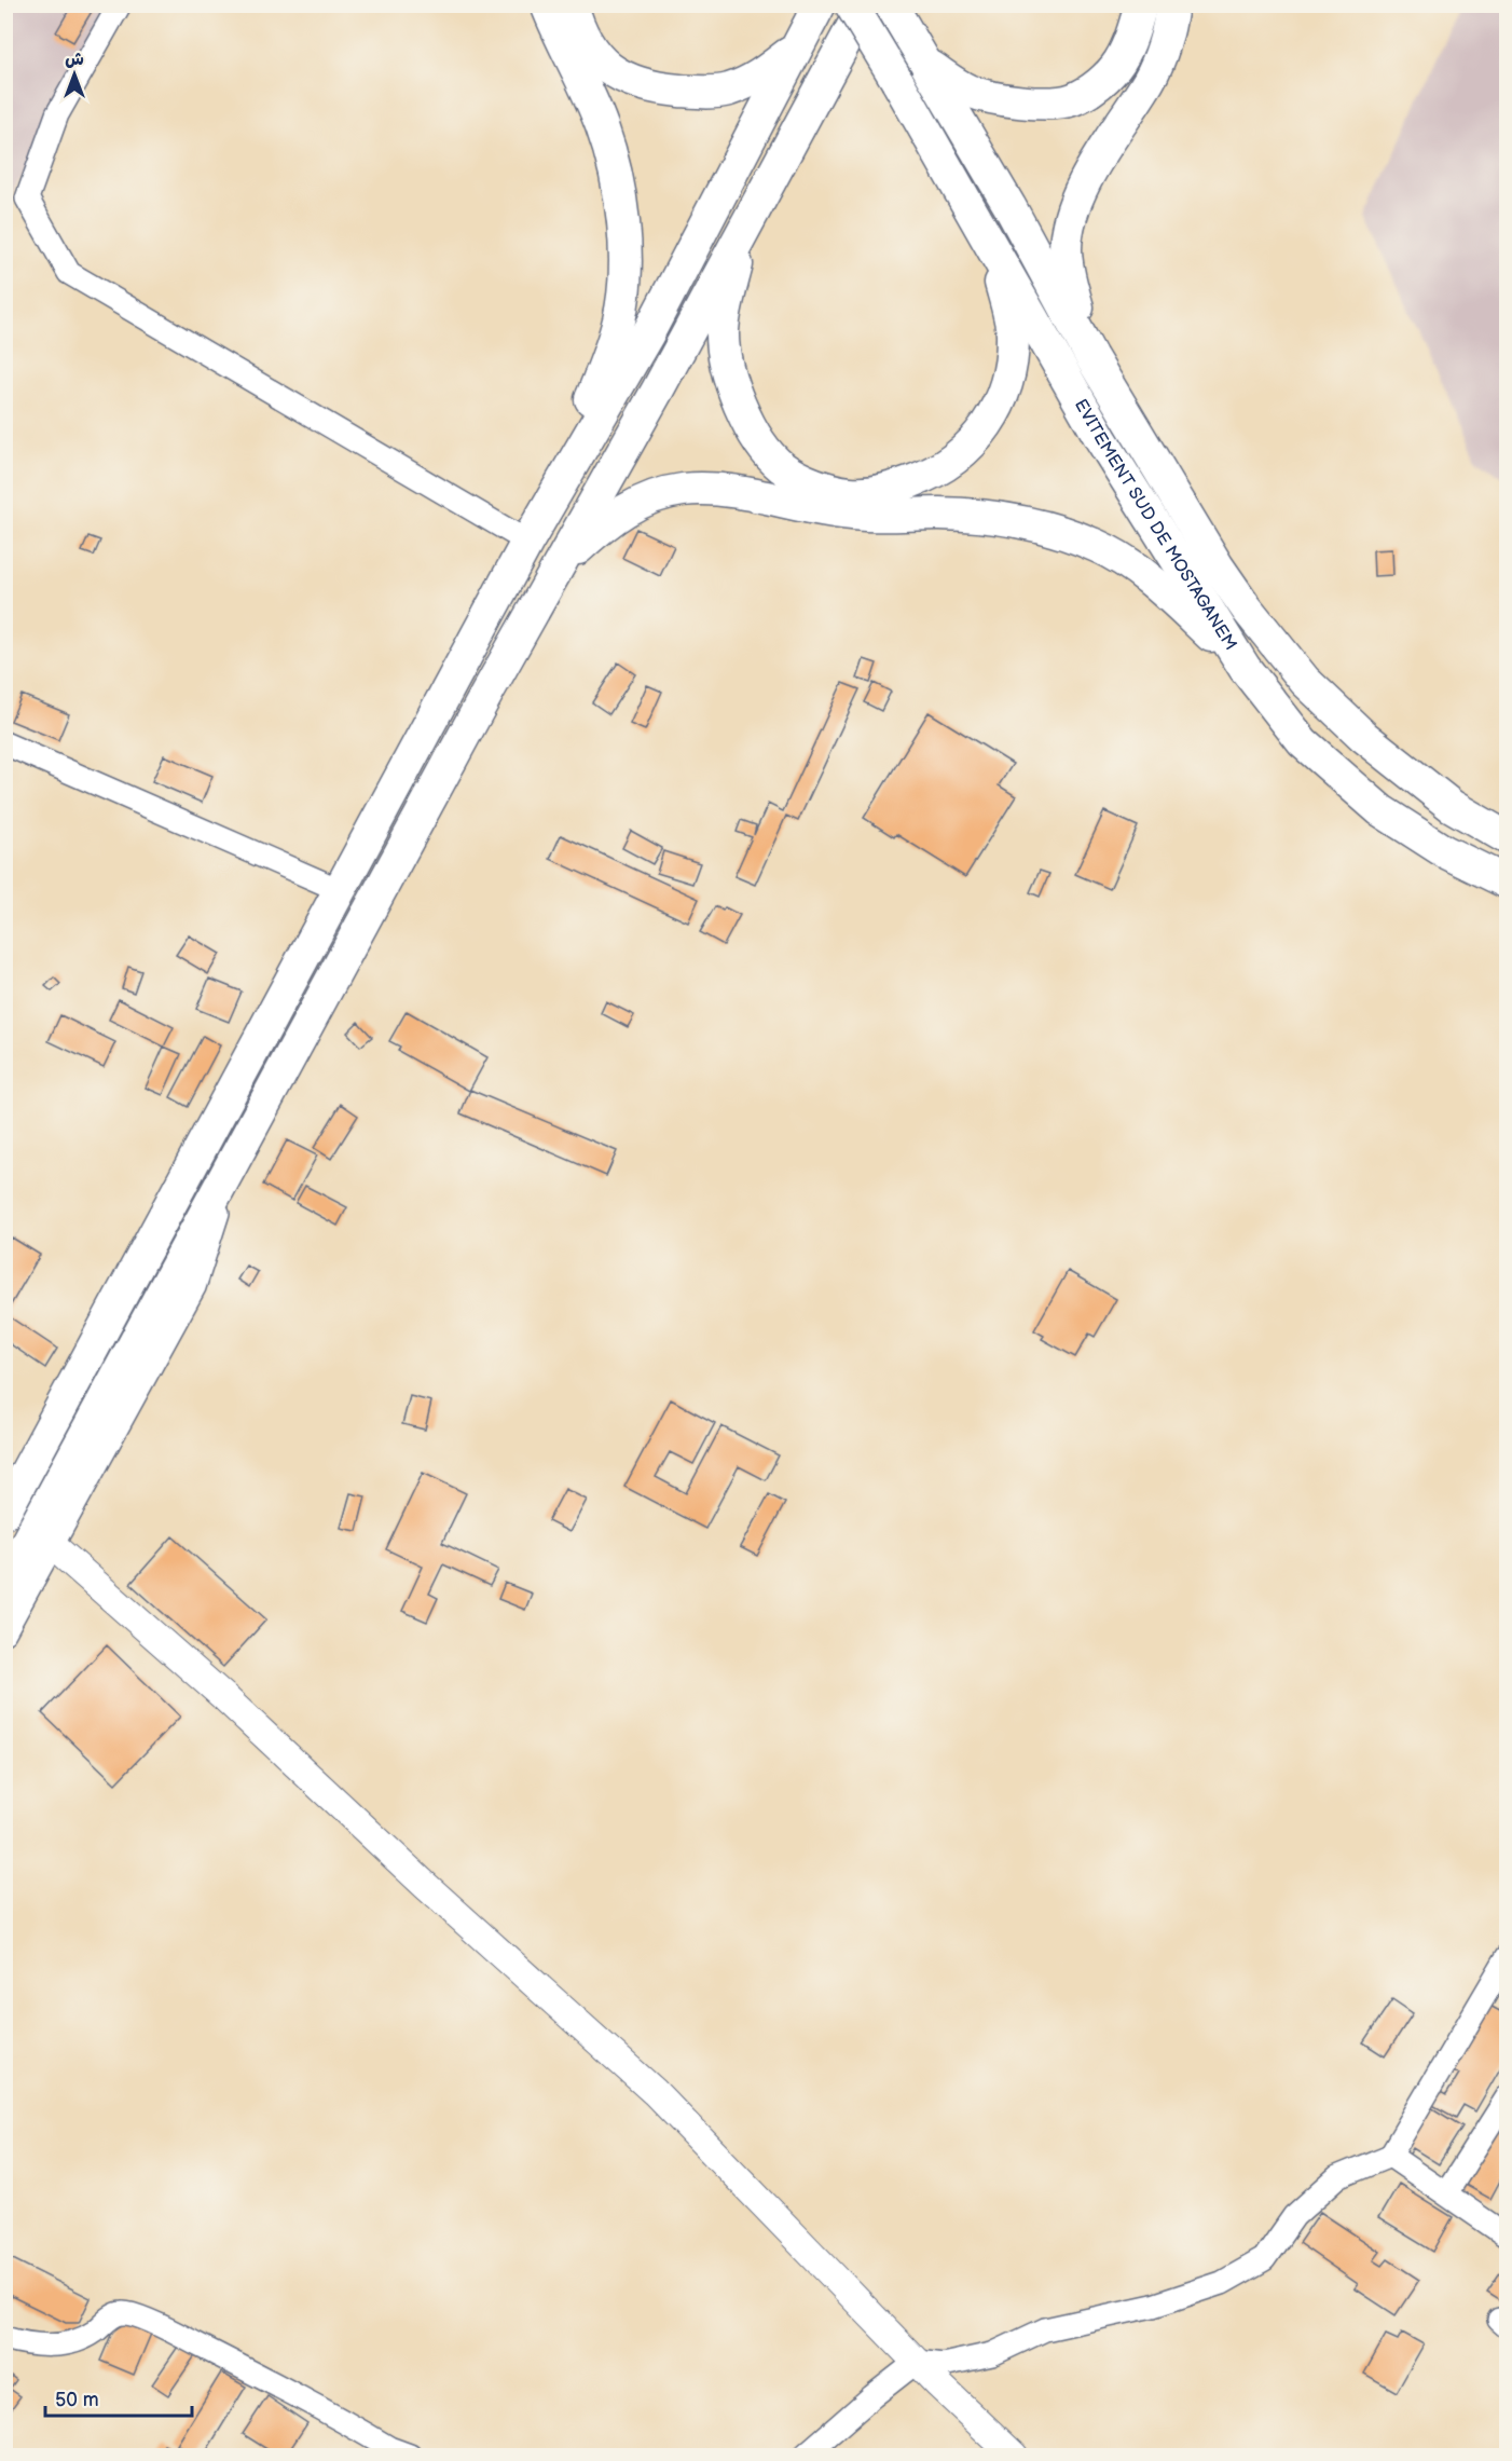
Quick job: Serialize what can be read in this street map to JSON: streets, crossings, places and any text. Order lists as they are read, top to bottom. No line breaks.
{"streets":{"highway":["EVITEMENT SUD DE MOSTAGANEM"]},"scale_bar":"50 m","north":"top"}
